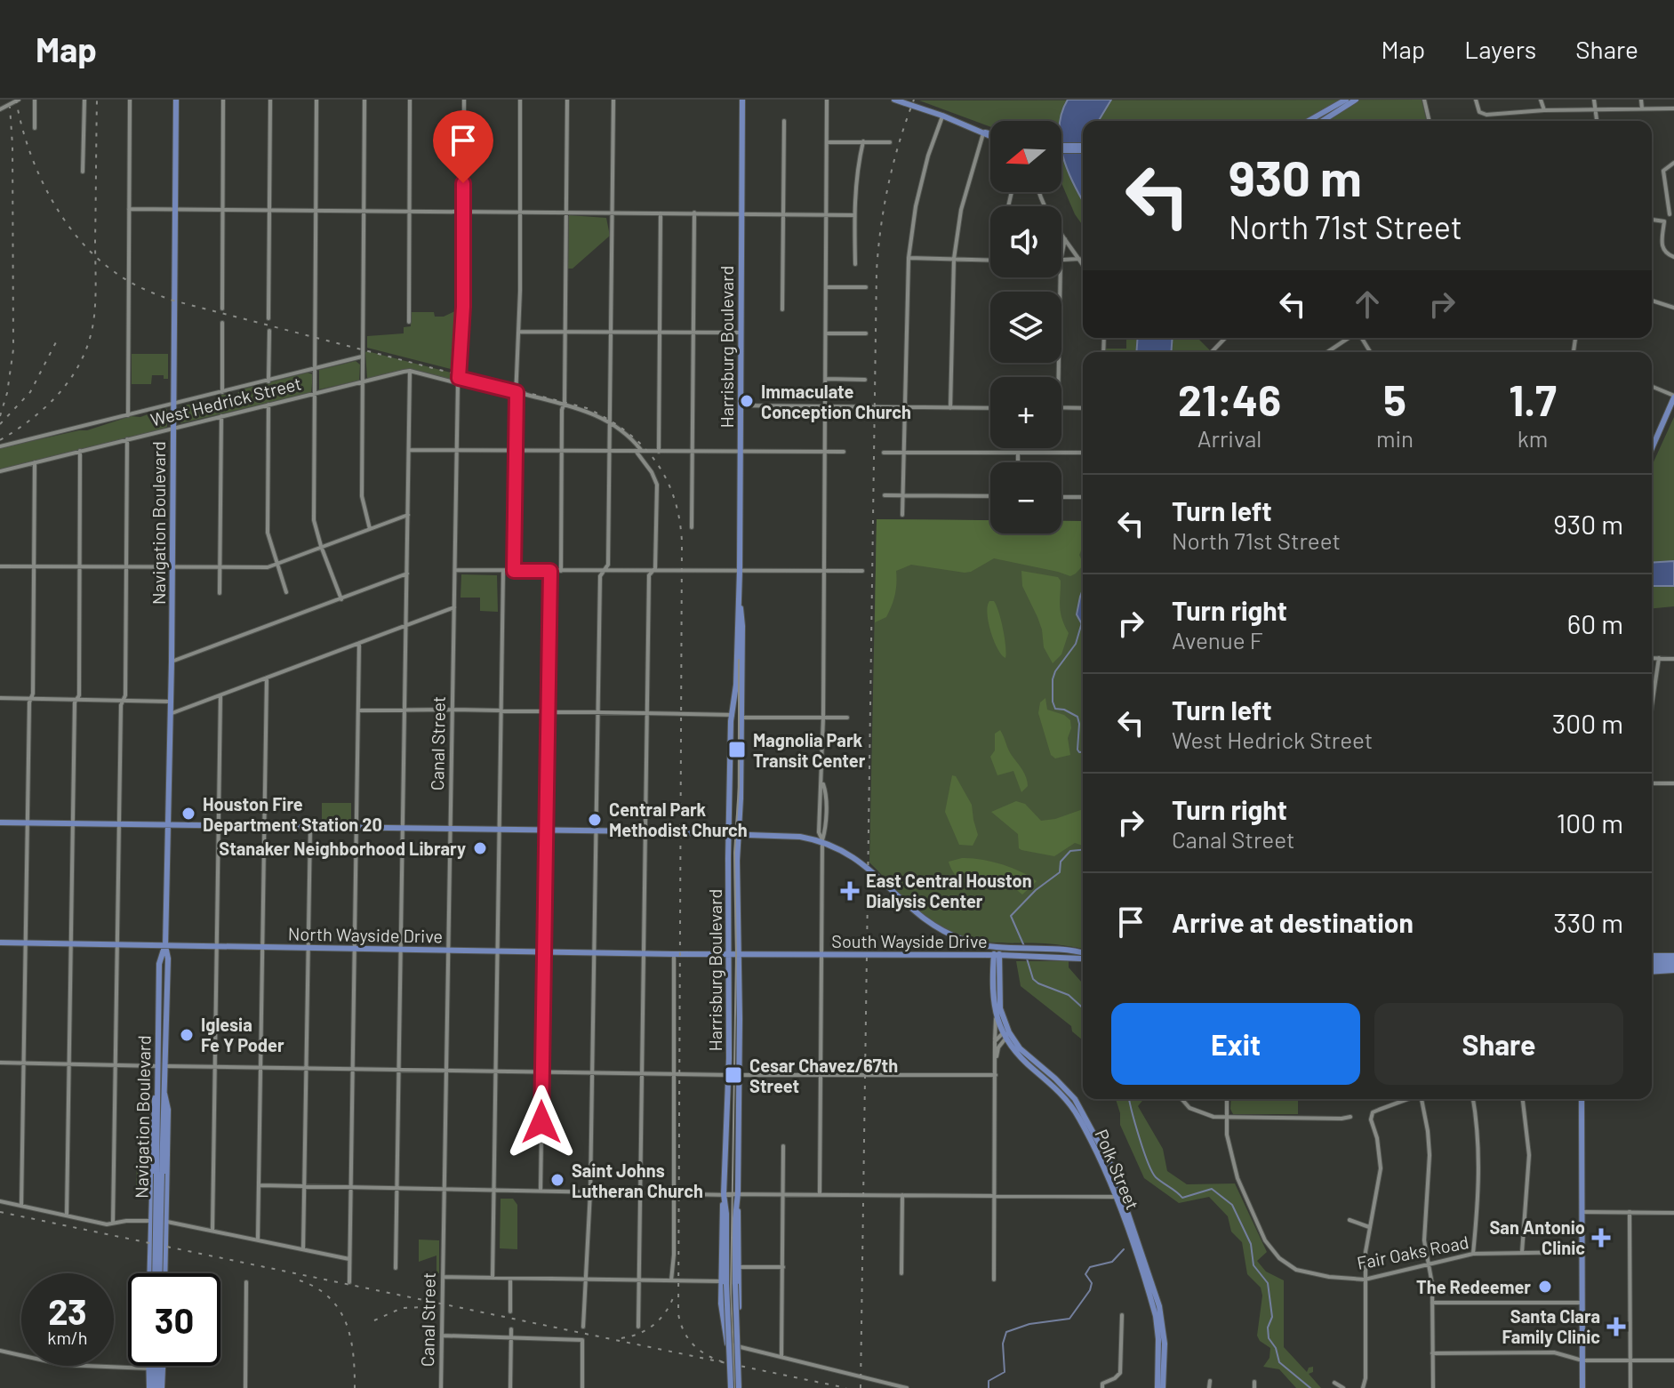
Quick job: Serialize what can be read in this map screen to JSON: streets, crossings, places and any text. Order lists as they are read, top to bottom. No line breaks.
{"streets":{"main road":["Harrisburg Boulevard","Navigation Boulevard","North Wayside Drive","South Wayside Drive","Polk Street"],"street":["West Hedrick Street","Canal Street","Fair Oaks Road"]},"crossings":[["Harrisburg Boulevard","North Wayside Drive"],["Harrisburg Boulevard","South Wayside Drive"],["West Hedrick Street","Navigation Boulevard"],["West Hedrick Street","Canal Street"],["Navigation Boulevard","North Wayside Drive"],["Canal Street","North Wayside Drive"],["North Wayside Drive","South Wayside Drive"],["South Wayside Drive","Polk Street"]],"places":{"other":["Immaculate Conception Church","Houston Fire Department Station 20","Central Park Methodist Church","Stanaker Neighborhood Library","Iglesia Fe Y Poder","Saint Johns Lutheran Church","The Redeemer"],"transit":["Magnolia Park Transit Center","Cesar Chavez/67th Street"],"health":["East Central Houston Dialysis Center","San Antonio Clinic","Santa Clara Family Clinic"]},"north":"left","page":{"header":"Map","nav":["Map","Layers","Share"],"map_buttons":["+","−"],"turn":["930 m","North 71st Street"],"eta":["21:46","Arrival","5","min","1.7","km"],"list":[{"name":"Turn left","note":"North 71st Street","value":"930 m"},{"name":"Turn right","note":"Avenue F","value":"60 m"},{"name":"Turn left","note":"West Hedrick Street","value":"300 m"},{"name":"Turn right","note":"Canal Street","value":"100 m"},{"name":"Arrive at destination","value":"330 m"}],"buttons":["Exit","Share"],"speed":"23 km/h","limit":"30"}}
